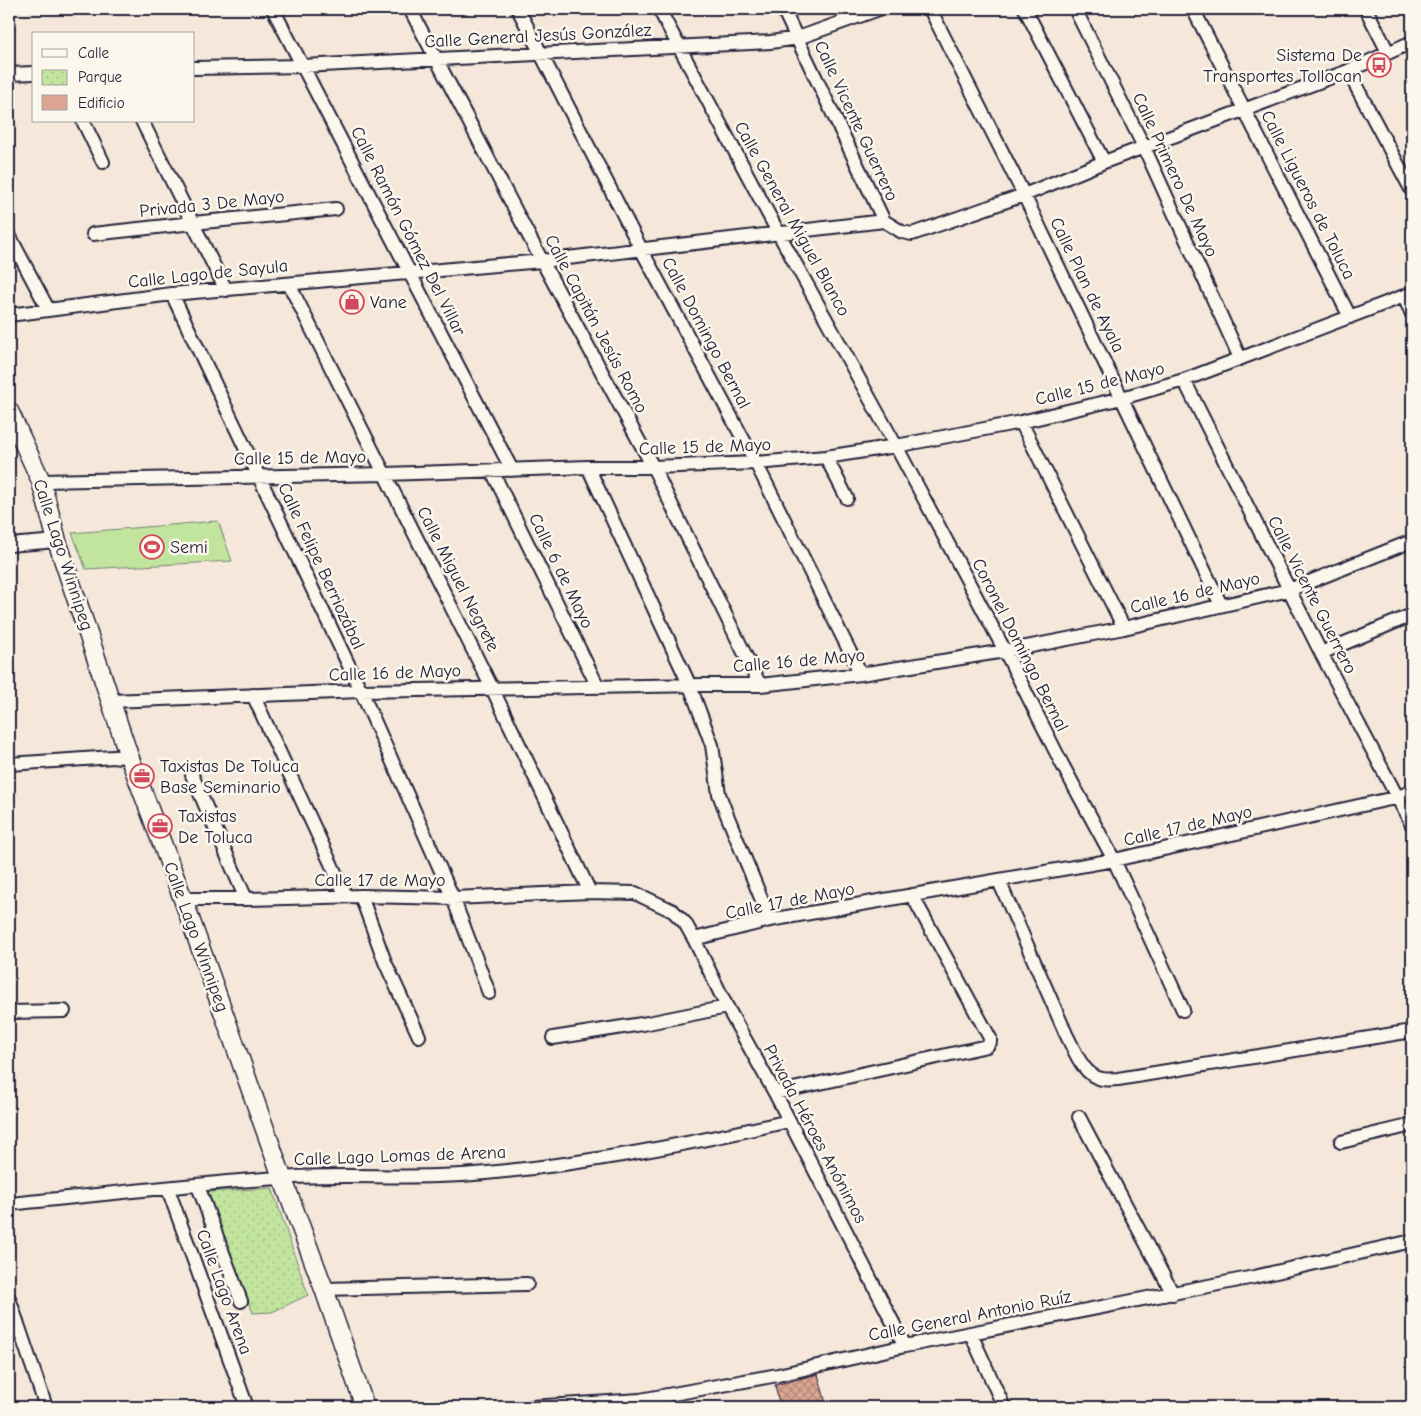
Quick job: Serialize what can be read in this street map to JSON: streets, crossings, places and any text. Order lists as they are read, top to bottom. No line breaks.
{"streets":{"main road":["Calle Lago Winnipeg"],"street":["Calle General Jesús González","Calle Vicente Guerrero","Calle Primero De Mayo","Calle Ligueros de Toluca","Privada 3 De Mayo","Calle General Miguel Blanco","Calle Ramón Gómez Del Villar","Calle Lago de Sayula","Calle Plan de Ayala","Calle Capitán Jesús Romo","Calle Domingo Bernal","Calle 15 de Mayo","Calle Felipe Berriozábal","Calle 6 de Mayo","Calle Miguel Negrete","Calle 16 de Mayo","Coronel Domingo Bernal","Calle 17 de Mayo","Privada Héroes Anónimos","Calle Lago Lomas de Arena","Calle Lago Arena","Calle General Antonio Ruíz"]},"crossings":[["Calle General Jesús González","Calle Vicente Guerrero"],["Calle General Jesús González","Calle General Miguel Blanco"],["Calle General Jesús González","Calle Ramón Gómez Del Villar"],["Calle General Jesús González","Calle Capitán Jesús Romo"],["Calle General Jesús González","Calle Domingo Bernal"],["Calle Vicente Guerrero","Calle Lago de Sayula"],["Calle Vicente Guerrero","Calle 15 de Mayo"],["Calle Vicente Guerrero","Calle 16 de Mayo"],["Calle Vicente Guerrero","Calle 17 de Mayo"],["Calle Primero De Mayo","Calle 15 de Mayo"],["Calle Ligueros de Toluca","Calle 15 de Mayo"],["Calle General Miguel Blanco","Calle Lago de Sayula"],["Calle General Miguel Blanco","Calle 15 de Mayo"],["Calle General Miguel Blanco","Coronel Domingo Bernal"],["Calle Ramón Gómez Del Villar","Calle Lago de Sayula"],["Calle Ramón Gómez Del Villar","Calle 15 de Mayo"],["Calle Lago de Sayula","Calle Capitán Jesús Romo"],["Calle Lago de Sayula","Calle Domingo Bernal"],["Calle Lago de Sayula","Calle Felipe Berriozábal"],["Calle Lago de Sayula","Calle Miguel Negrete"],["Calle Plan de Ayala","Calle 15 de Mayo"],["Calle Plan de Ayala","Calle 16 de Mayo"],["Calle Capitán Jesús Romo","Calle 15 de Mayo"],["Calle Capitán Jesús Romo","Calle 16 de Mayo"],["Calle Domingo Bernal","Calle 15 de Mayo"],["Calle Domingo Bernal","Calle 16 de Mayo"],["Calle 15 de Mayo","Calle Lago Winnipeg"],["Calle 15 de Mayo","Calle Felipe Berriozábal"],["Calle 15 de Mayo","Calle 6 de Mayo"],["Calle 15 de Mayo","Calle Miguel Negrete"],["Calle 15 de Mayo","Coronel Domingo Bernal"],["Calle Lago Winnipeg","Calle 16 de Mayo"],["Calle Lago Winnipeg","Calle 17 de Mayo"],["Calle Lago Winnipeg","Calle Lago Lomas de Arena"],["Calle Felipe Berriozábal","Calle 16 de Mayo"],["Calle Felipe Berriozábal","Calle 17 de Mayo"],["Calle 6 de Mayo","Calle 16 de Mayo"],["Calle Miguel Negrete","Calle 16 de Mayo"],["Calle Miguel Negrete","Calle 17 de Mayo"],["Calle 16 de Mayo","Coronel Domingo Bernal"],["Coronel Domingo Bernal","Calle 17 de Mayo"],["Calle 17 de Mayo","Privada Héroes Anónimos"],["Privada Héroes Anónimos","Calle Lago Lomas de Arena"],["Privada Héroes Anónimos","Calle General Antonio Ruíz"],["Calle Lago Lomas de Arena","Calle Lago Arena"]],"places":{"bus stop":["Sistema De Transportes Tollocan"],"shop":["Vane"],"sports":["Semi"],"office":["Taxistas De Toluca Base Seminario","Taxistas De Toluca"]},"legend":["Calle","Parque","Edificio"]}
